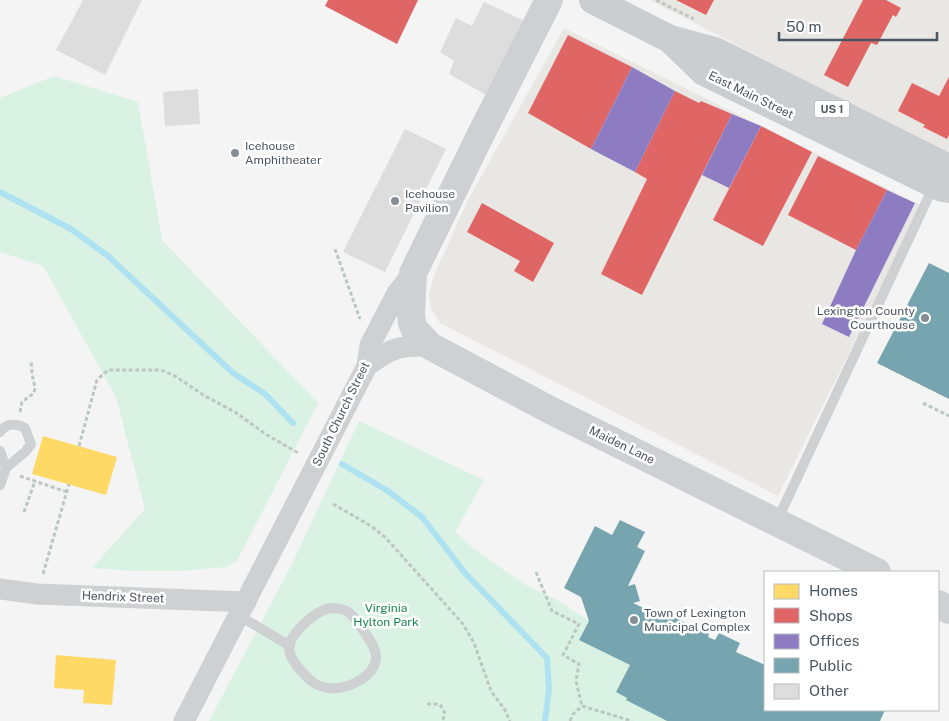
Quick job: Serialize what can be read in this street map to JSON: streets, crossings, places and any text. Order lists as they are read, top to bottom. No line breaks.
{"streets":{"main road":["East Main Street","South Church Street","Maiden Lane"],"street":["Hendrix Street"]},"crossings":[["South Church Street","Maiden Lane"],["South Church Street","Hendrix Street"]],"parks":["Virginia Hylton Park"],"places":["Icehouse Amphitheater","Icehouse Pavilion","Lexington County Courthouse","Town of Lexington Municipal Complex"],"legend":["Homes","Shops","Offices","Public","Other"],"scale_bar":"50 m"}
